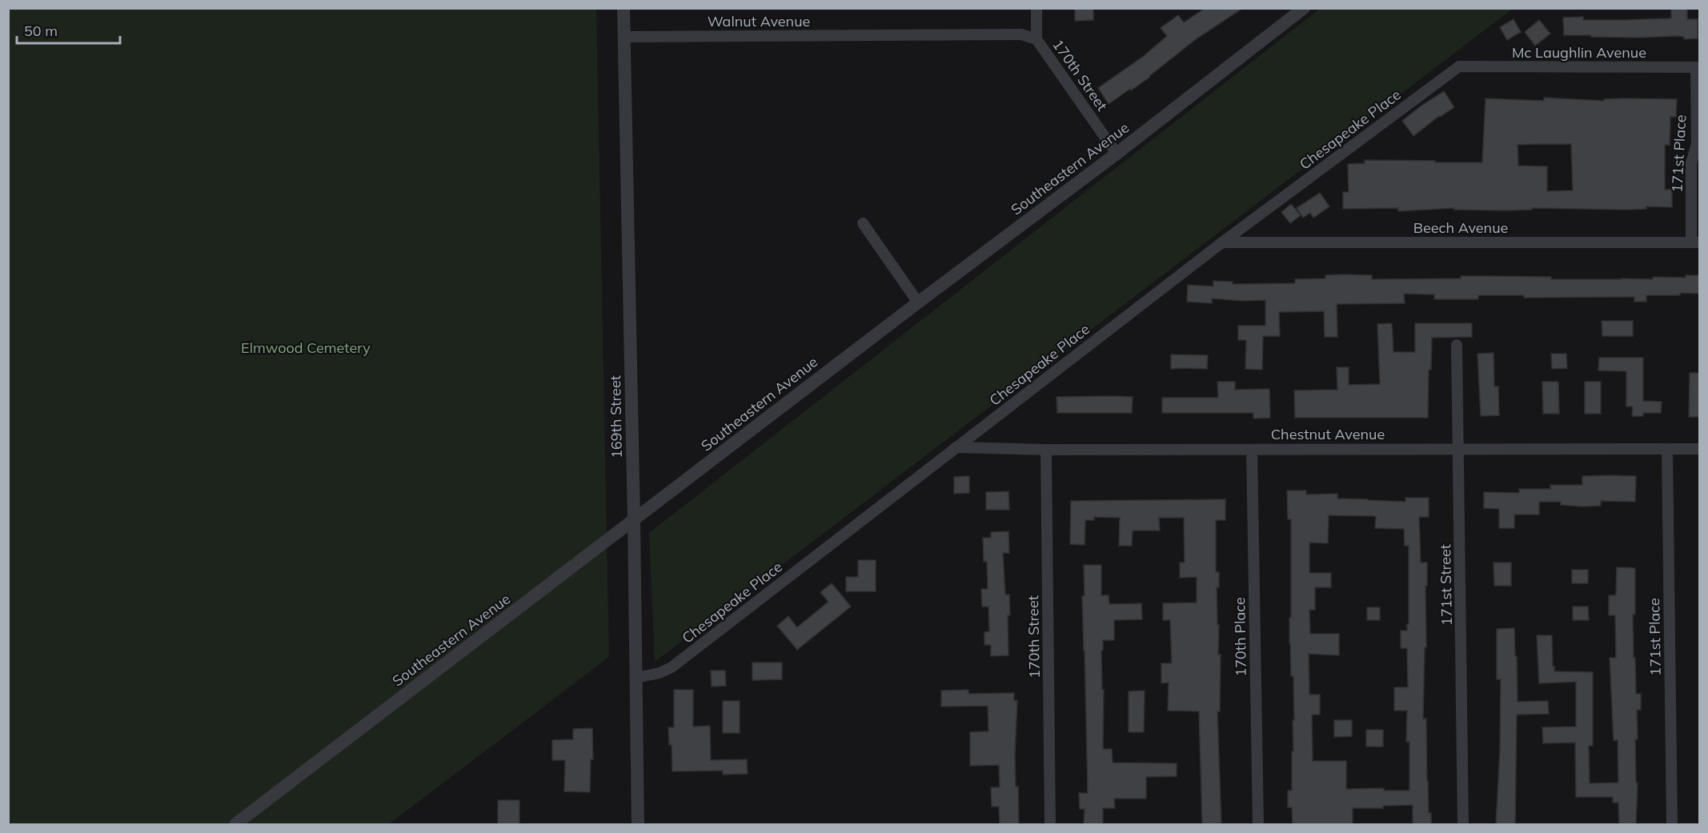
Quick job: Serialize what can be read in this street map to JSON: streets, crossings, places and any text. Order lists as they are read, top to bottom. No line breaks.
{"streets":{"street":["Walnut Avenue","Mc Laughlin Avenue","170th Street","Chesapeake Place","171st Place","Southeastern Avenue","Beech Avenue","169th Street","Chestnut Avenue","171st Street","170th Place"]},"crossings":[["Walnut Avenue","170th Street"],["Walnut Avenue","169th Street"],["Mc Laughlin Avenue","Chesapeake Place"],["Mc Laughlin Avenue","171st Place"],["170th Street","Southeastern Avenue"],["170th Street","Chestnut Avenue"],["Chesapeake Place","Beech Avenue"],["Chesapeake Place","169th Street"],["Chesapeake Place","Chestnut Avenue"],["171st Place","Beech Avenue"],["171st Place","Chestnut Avenue"],["Southeastern Avenue","169th Street"],["Chestnut Avenue","171st Street"],["Chestnut Avenue","170th Place"]],"parks":["Elmwood Cemetery"],"scale_bar":"50 m"}
